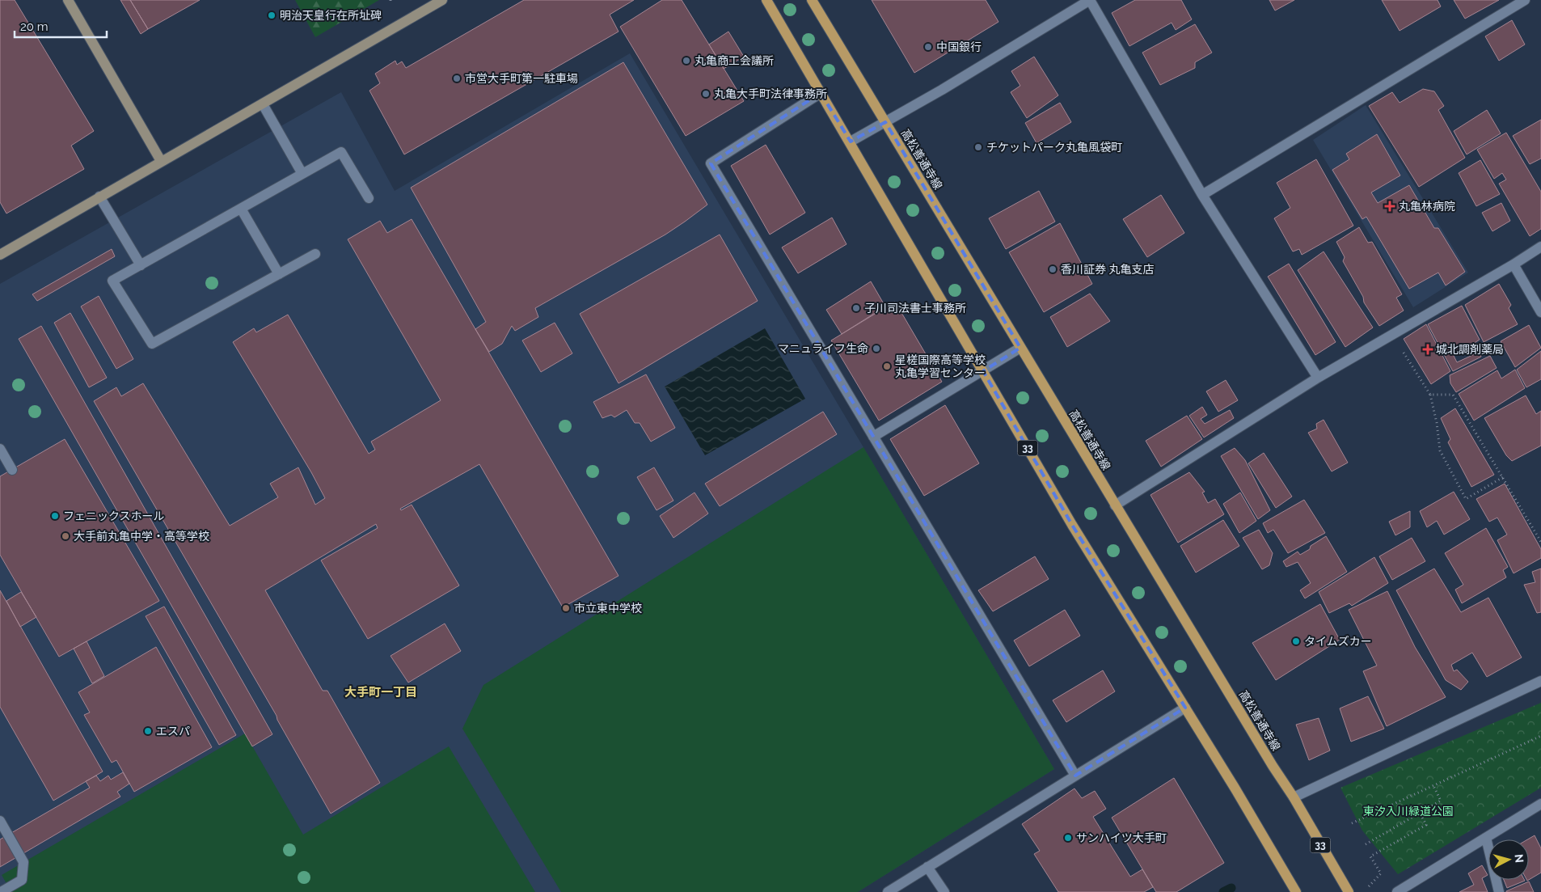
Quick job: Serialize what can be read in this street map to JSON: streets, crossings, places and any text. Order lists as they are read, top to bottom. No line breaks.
{"streets":{"main road":["高松善通寺線","33"]},"districts":["大手町一丁目"],"parks":["東汐入川緑道公園"],"places":{"other":["明治天皇行在所址碑","中国銀行","丸亀商工会議所","市営大手町第一駐車場","丸亀大手町法律事務所","チケットパーク丸亀風袋町","香川証券 丸亀支店","子川司法書士事務所","マニュライフ生命","星槎国際高等学校 丸亀学習センター","フェニックスホール","大手前丸亀中学・高等学校","市立東中学校","タイムズカー","エスパ","サンハイツ大手町"],"health":["丸亀林病院","城北調剤薬局"]},"scale_bar":"20 m","north":"right"}
